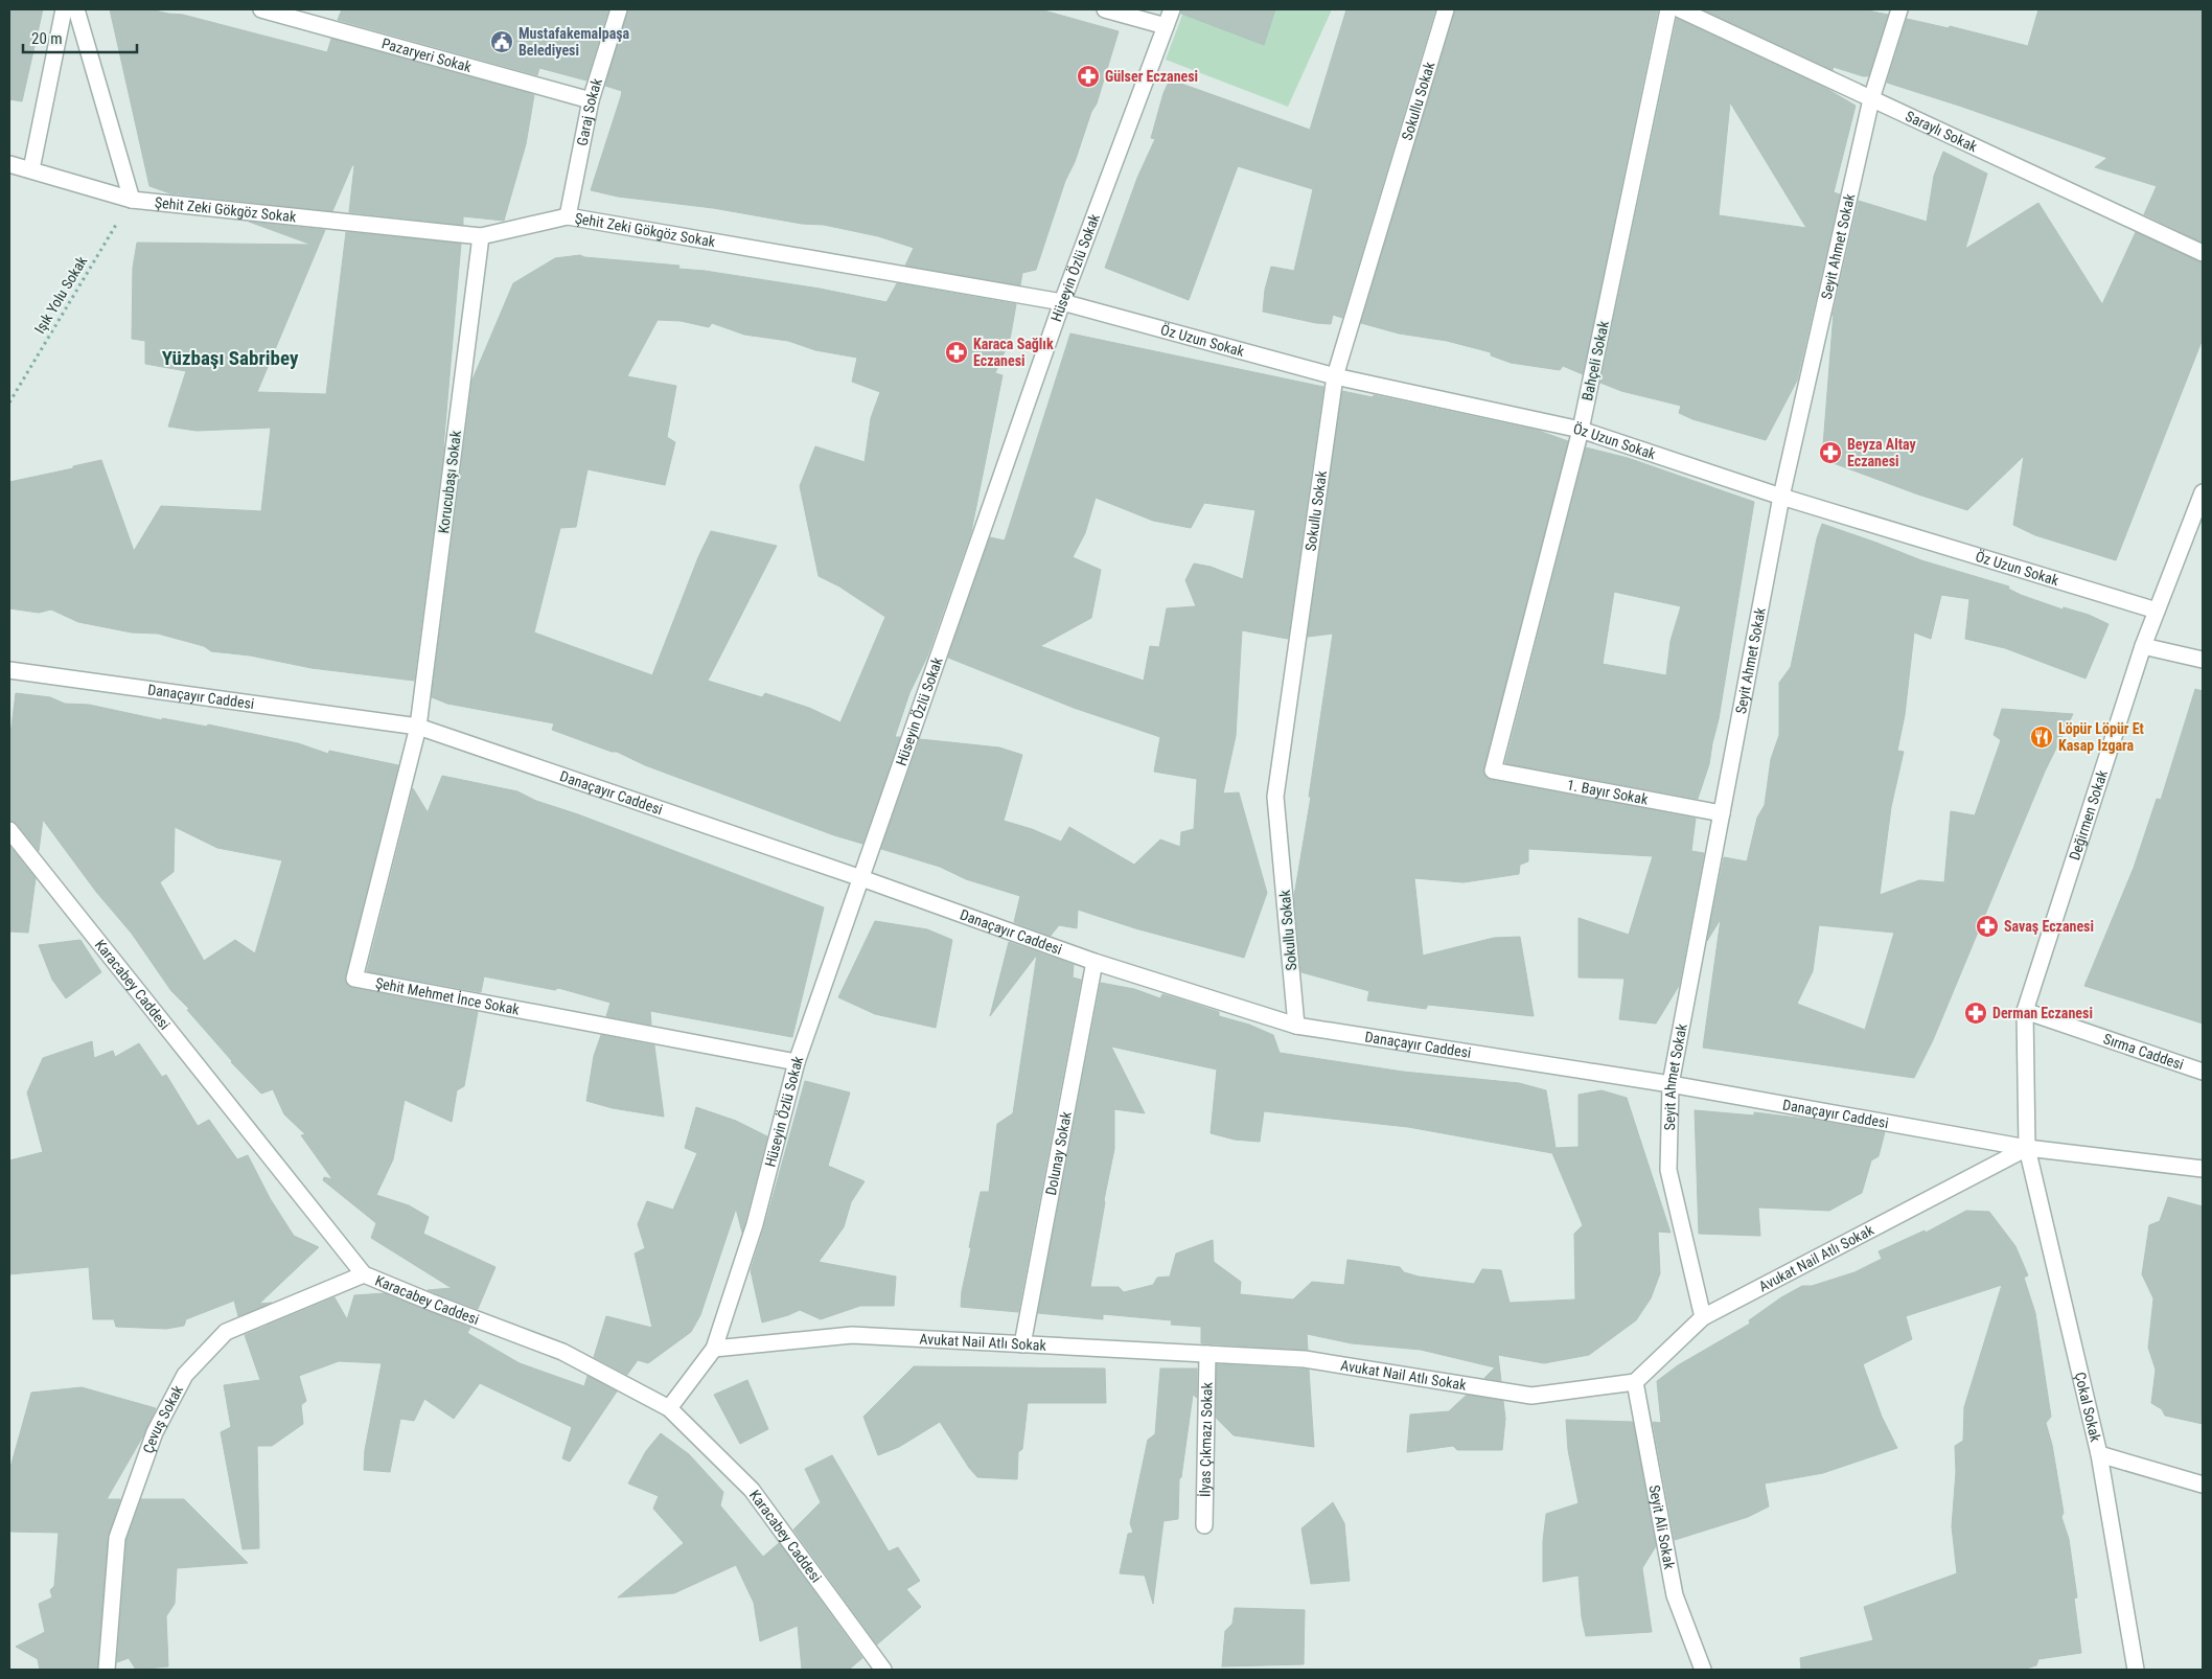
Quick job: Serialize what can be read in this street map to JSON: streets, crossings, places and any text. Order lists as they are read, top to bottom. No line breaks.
{"streets":{"street":["Pazaryeri Sokak","Sokullu Sokak","Garaj Sokak","Saraylı Sokak","Şehit Zeki Gökgöz Sokak","Seyit Ahmet Sokak","Hüseyin Özlü Sokak","Öz Uzun Sokak","Bahçeli Sokak","Korucubaşı Sokak","Danaçayır Caddesi","1. Bayır Sokak","Değirmen Sokak","Karacabey Caddesi","Şehit Mehmet İnce Sokak","Sırma Caddesi","Dolunay Sokak","Avukat Nail Atlı Sokak","Çokal Sokak","Çevuş Sokak","İlyas Çıkmazı Sokak","Seyit Ali Sokak"],"path":["Işık Yolu Sokak"]},"crossings":[["Pazaryeri Sokak","Garaj Sokak"],["Sokullu Sokak","Öz Uzun Sokak"],["Sokullu Sokak","Danaçayır Caddesi"],["Garaj Sokak","Şehit Zeki Gökgöz Sokak"],["Saraylı Sokak","Seyit Ahmet Sokak"],["Şehit Zeki Gökgöz Sokak","Hüseyin Özlü Sokak"],["Şehit Zeki Gökgöz Sokak","Işık Yolu Sokak"],["Şehit Zeki Gökgöz Sokak","Öz Uzun Sokak"],["Şehit Zeki Gökgöz Sokak","Korucubaşı Sokak"],["Seyit Ahmet Sokak","Öz Uzun Sokak"],["Seyit Ahmet Sokak","Danaçayır Caddesi"],["Seyit Ahmet Sokak","1. Bayır Sokak"],["Seyit Ahmet Sokak","Avukat Nail Atlı Sokak"],["Hüseyin Özlü Sokak","Öz Uzun Sokak"],["Hüseyin Özlü Sokak","Danaçayır Caddesi"],["Hüseyin Özlü Sokak","Karacabey Caddesi"],["Hüseyin Özlü Sokak","Şehit Mehmet İnce Sokak"],["Hüseyin Özlü Sokak","Avukat Nail Atlı Sokak"],["Öz Uzun Sokak","Bahçeli Sokak"],["Öz Uzun Sokak","Değirmen Sokak"],["Bahçeli Sokak","1. Bayır Sokak"],["Korucubaşı Sokak","Danaçayır Caddesi"],["Korucubaşı Sokak","Şehit Mehmet İnce Sokak"],["Danaçayır Caddesi","Değirmen Sokak"],["Danaçayır Caddesi","Şehit Mehmet İnce Sokak"],["Danaçayır Caddesi","Dolunay Sokak"],["Danaçayır Caddesi","Avukat Nail Atlı Sokak"],["Danaçayır Caddesi","Çokal Sokak"],["Değirmen Sokak","Sırma Caddesi"],["Değirmen Sokak","Avukat Nail Atlı Sokak"],["Değirmen Sokak","Çokal Sokak"],["Karacabey Caddesi","Çevuş Sokak"],["Dolunay Sokak","Avukat Nail Atlı Sokak"],["Avukat Nail Atlı Sokak","Çokal Sokak"],["Avukat Nail Atlı Sokak","İlyas Çıkmazı Sokak"],["Avukat Nail Atlı Sokak","Seyit Ali Sokak"]],"districts":["Yüzbaşı Sabribey"],"places":{"public building":["Mustafakemalpaşa Belediyesi"],"pharmacy":["Gülser Eczanesi","Karaca Sağlık Eczanesi","Beyza Altay Eczanesi","Savaş Eczanesi","Derman Eczanesi"],"restaurant":["Löpür Löpür Et Kasap Izgara"]},"scale_bar":"20 m"}
